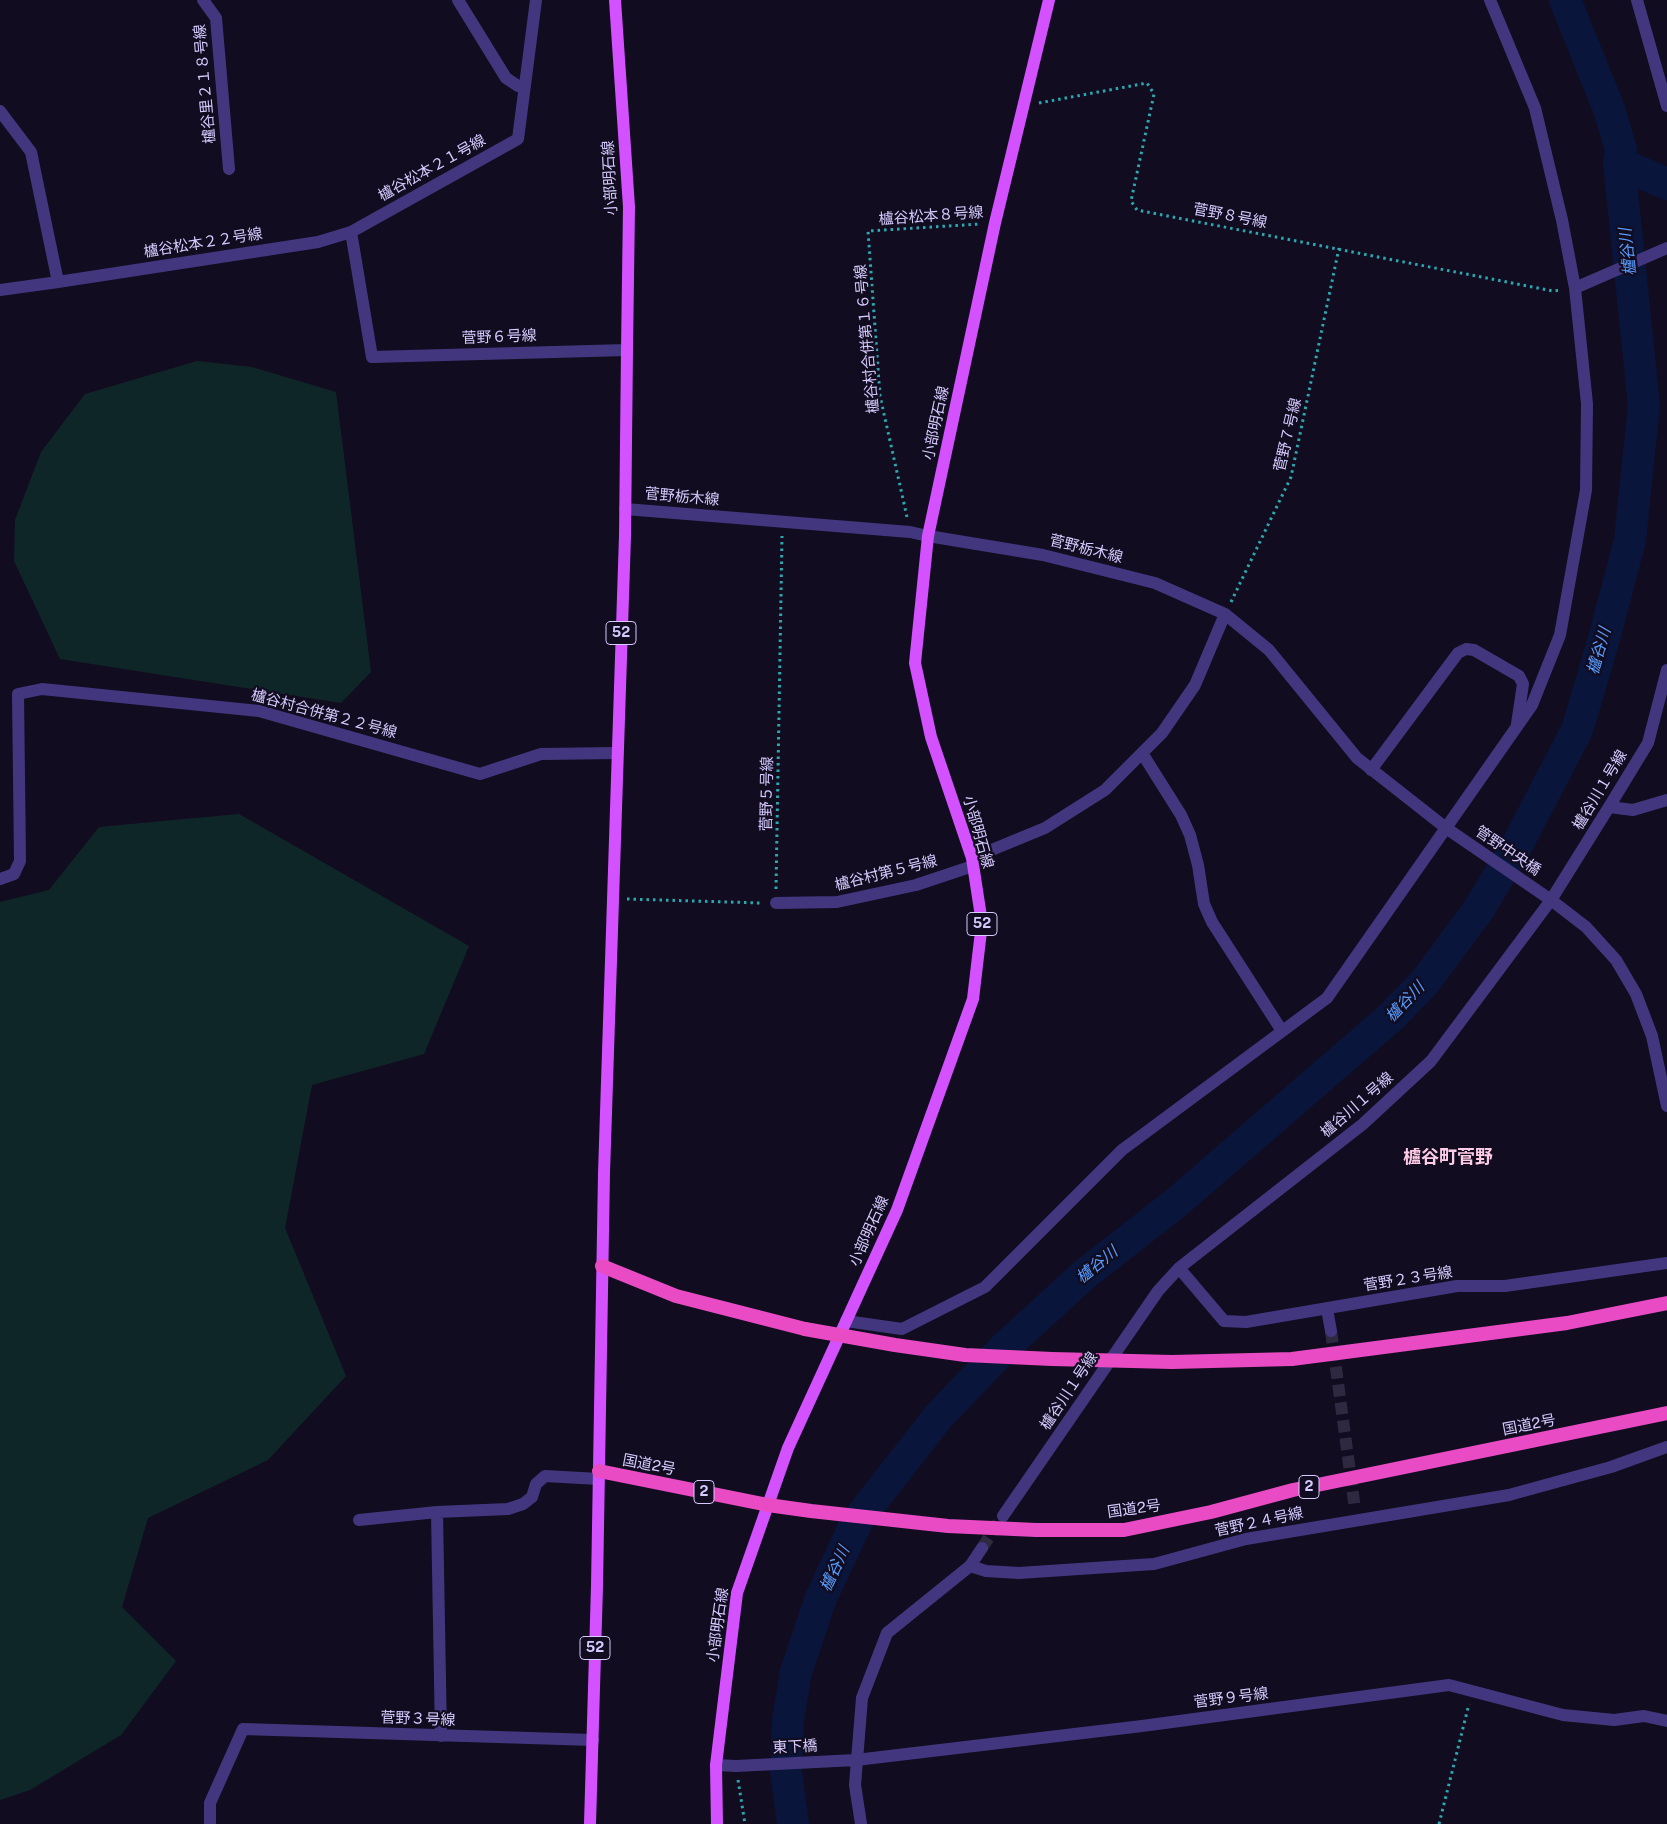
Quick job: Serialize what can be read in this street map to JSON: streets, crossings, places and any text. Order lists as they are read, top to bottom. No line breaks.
{"streets":{"highway":["国道2号","2"],"main road":["小部明石線","52"],"street":["櫨谷里２１８号線","櫨谷松本２１号線","櫨谷松本２２号線","菅野６号線","菅野栃木線","櫨谷村合併第２２号線","櫨谷川１号線","管野中央橋","櫨谷村第５号線","菅野２３号線","菅野２４号線","菅野９号線","菅野３号線","東下橋"],"path":["櫨谷松本８号線","菅野８号線","櫨谷村合併第１６号線","菅野７号線","菅野５号線"]},"crossings":[["櫨谷松本２１号線","櫨谷松本２２号線"],["櫨谷松本２１号線","菅野６号線"],["小部明石線","櫨谷松本８号線"],["小部明石線","菅野８号線"],["小部明石線","菅野６号線"],["小部明石線","菅野栃木線"],["小部明石線","櫨谷村合併第２２号線"],["小部明石線","櫨谷村第５号線"],["小部明石線","国道2号"],["小部明石線","菅野３号線"],["小部明石線","東下橋"],["櫨谷松本８号線","櫨谷村合併第１６号線"],["菅野８号線","菅野７号線"],["櫨谷松本２２号線","菅野６号線"],["櫨谷村合併第１６号線","菅野栃木線"],["菅野７号線","菅野栃木線"],["菅野７号線","櫨谷村第５号線"],["菅野栃木線","菅野５号線"],["菅野栃木線","管野中央橋"],["菅野栃木線","櫨谷村第５号線"],["櫨谷川１号線","管野中央橋"],["櫨谷川１号線","菅野２３号線"],["菅野５号線","櫨谷村第５号線"],["菅野９号線","東下橋"]],"districts":["櫨谷町菅野"],"water":["櫨谷川"]}
